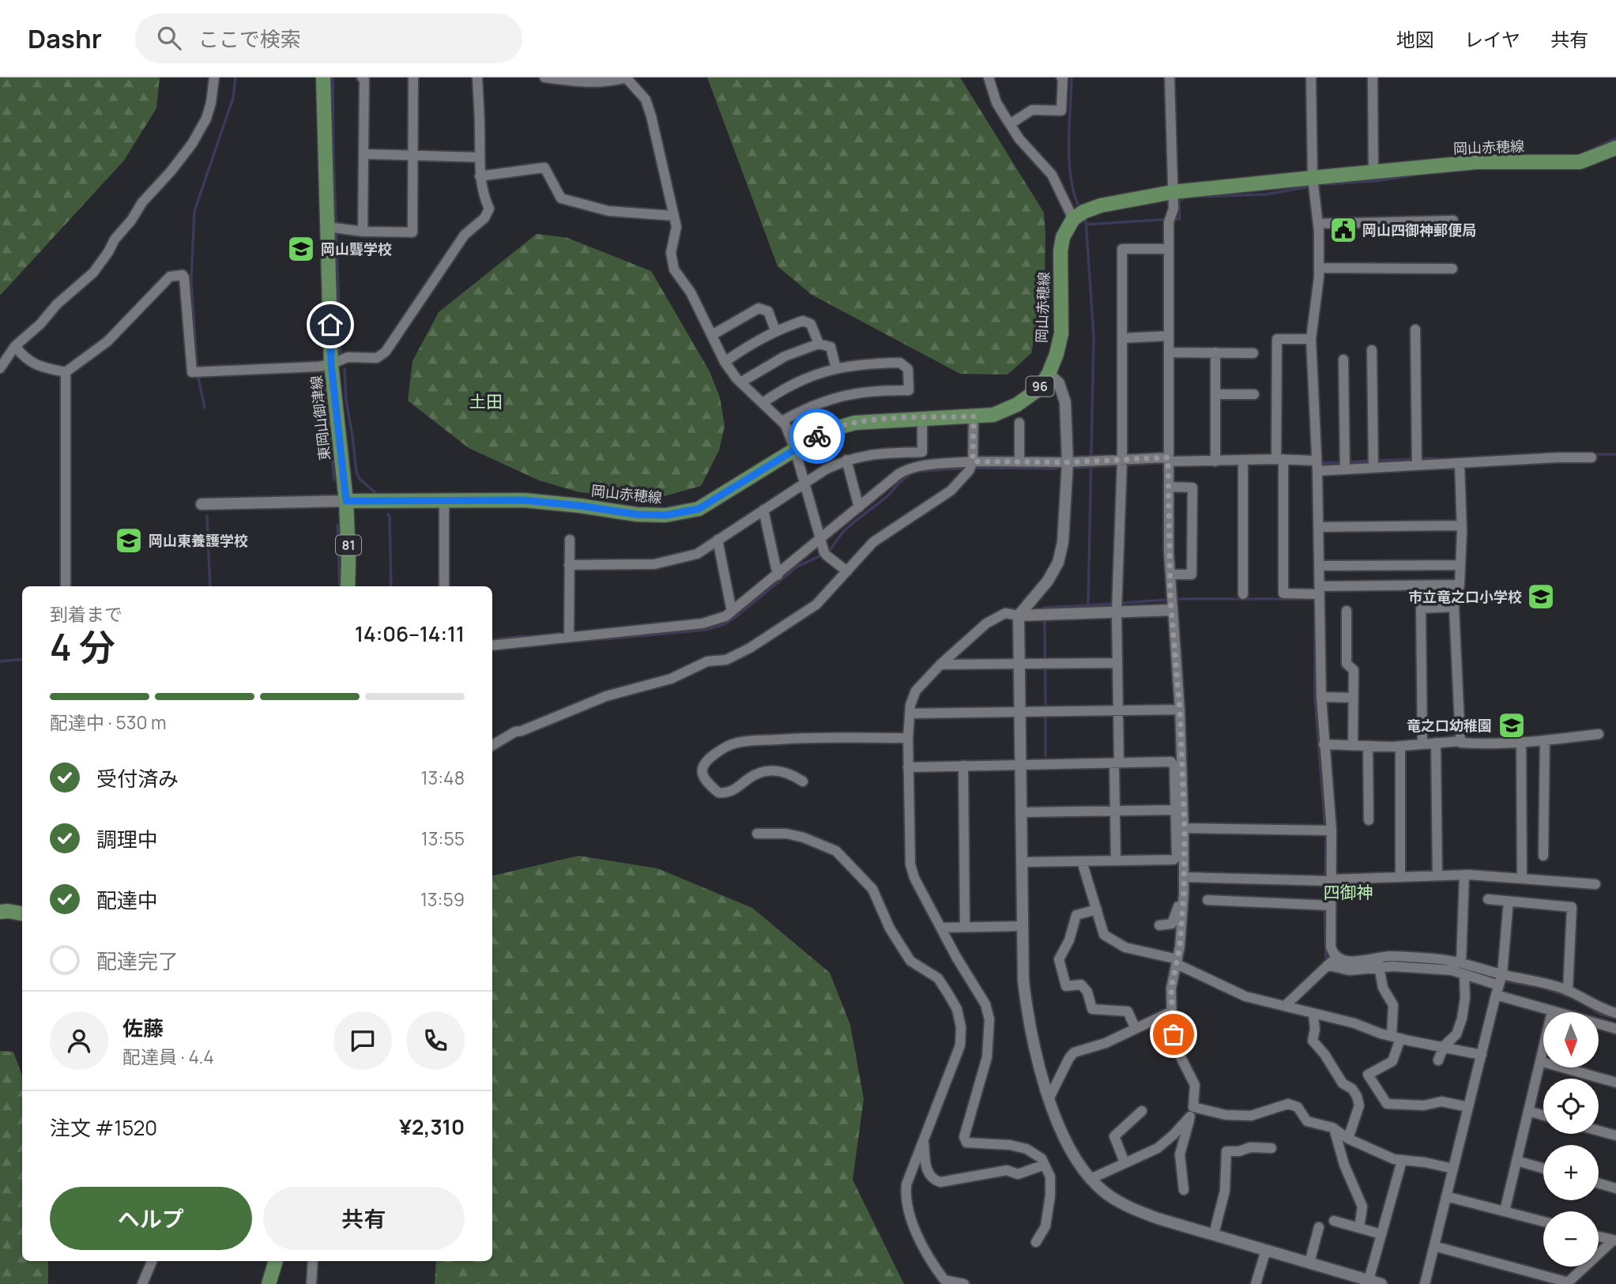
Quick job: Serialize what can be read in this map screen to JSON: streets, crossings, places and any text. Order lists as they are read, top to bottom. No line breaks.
{"streets":{"main road":["岡山赤穂線","96","東岡山御津線","81"]},"crossings":[["岡山赤穂線","東岡山御津線"]],"districts":["土田","四御神"],"places":{"public building":["岡山四御神郵便局"],"school or university":["岡山聾学校","岡山東養護学校","市立竜之口小学校","竜之口幼稚園"]},"north":"bottom","page":{"header":"Dashr","search":"ここで検索","nav":["地図","レイヤ","共有"],"heading":["4 分","到着まで","14:06–14:11"],"panel":["佐藤","配達員 · 4.4","注文 #1520","¥2,310"],"bar":"配達中 · 530 m","list":[["受付済み","13:48"],["調理中","13:55"],["配達中","13:59"],"配達完了"],"map_buttons":["+","−"],"buttons":["ヘルプ","共有"]}}
